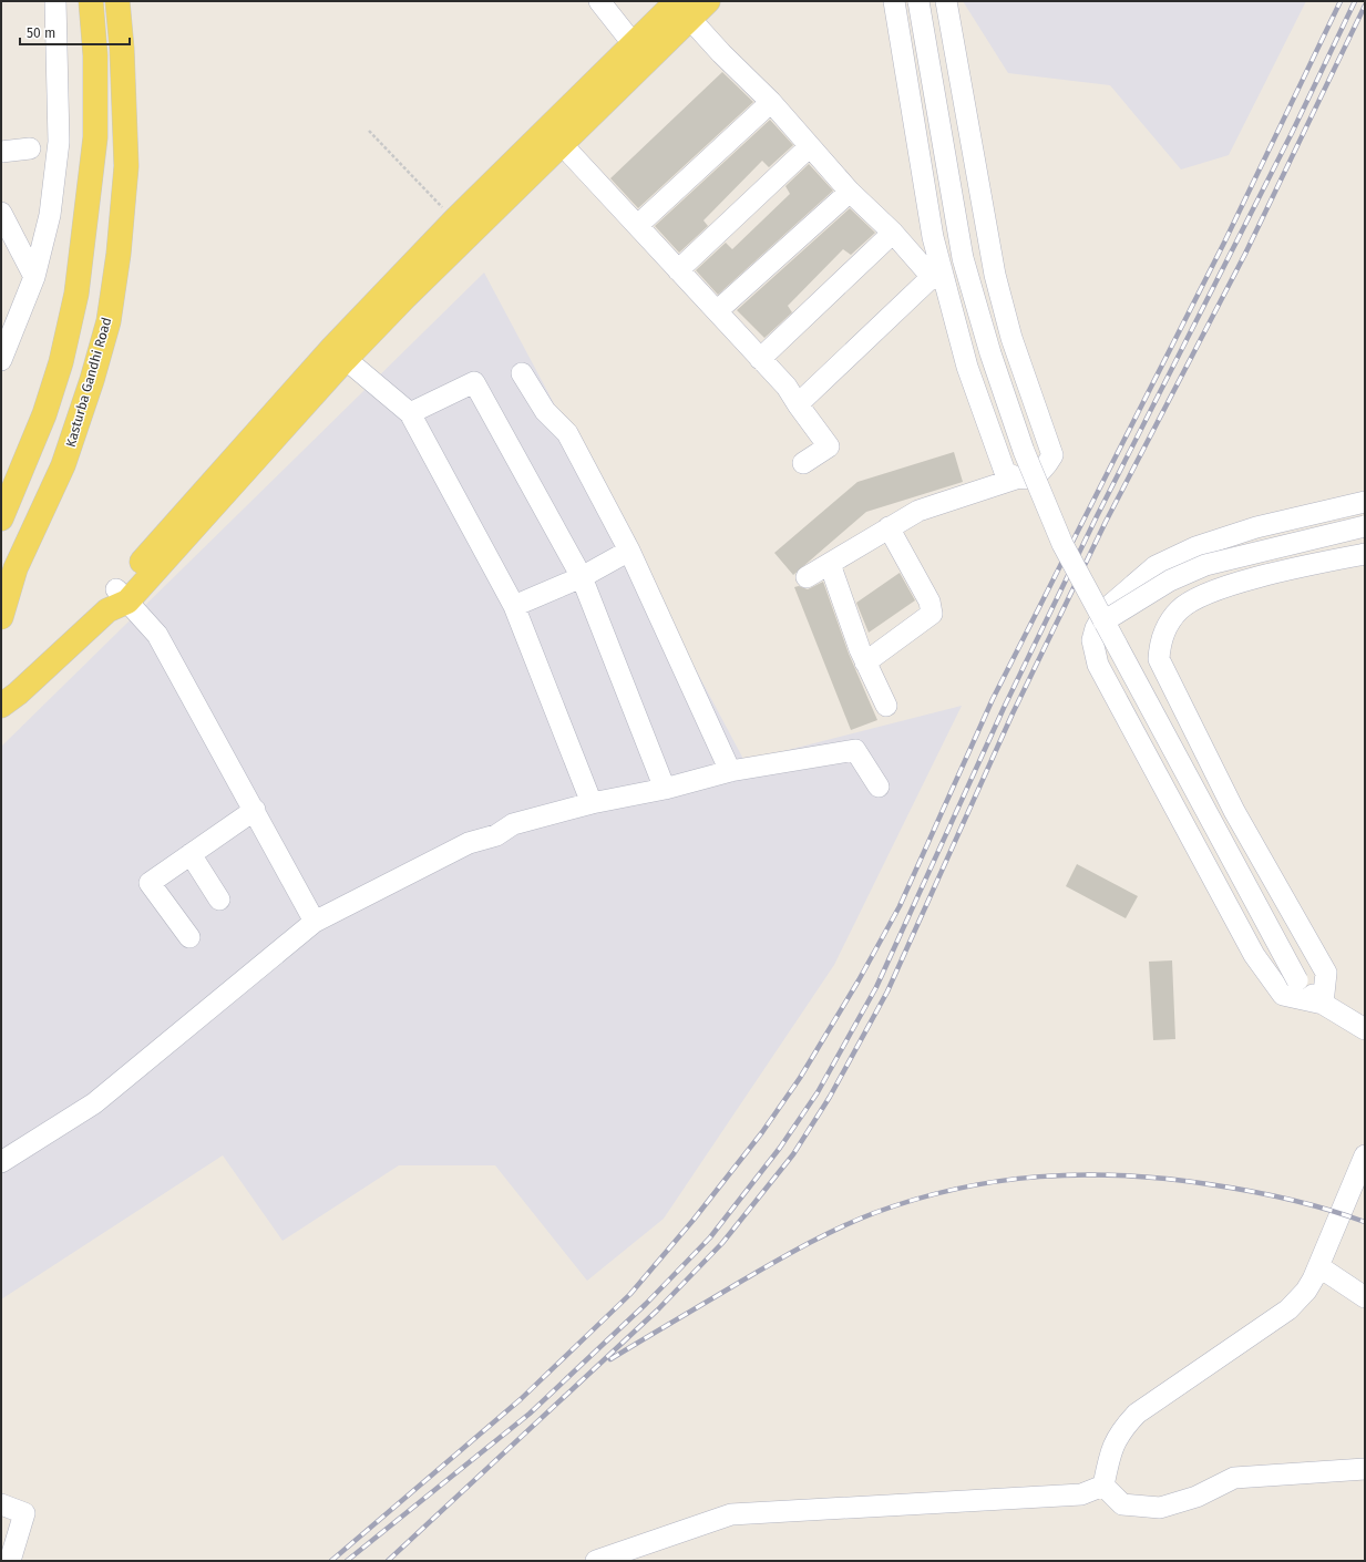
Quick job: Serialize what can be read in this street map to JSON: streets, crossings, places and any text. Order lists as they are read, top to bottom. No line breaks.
{"streets":{"main road":["Kasturba Gandhi Road"]},"scale_bar":"50 m"}
